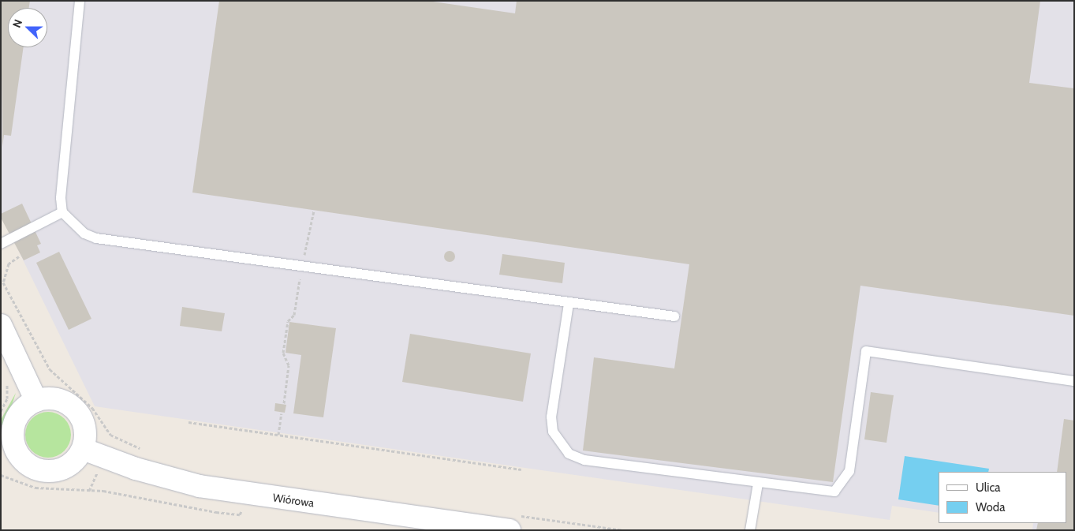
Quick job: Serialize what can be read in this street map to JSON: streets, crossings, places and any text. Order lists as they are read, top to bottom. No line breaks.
{"streets":{"street":["Wiórowa"]},"legend":["Ulica","Woda"],"north":"left"}
